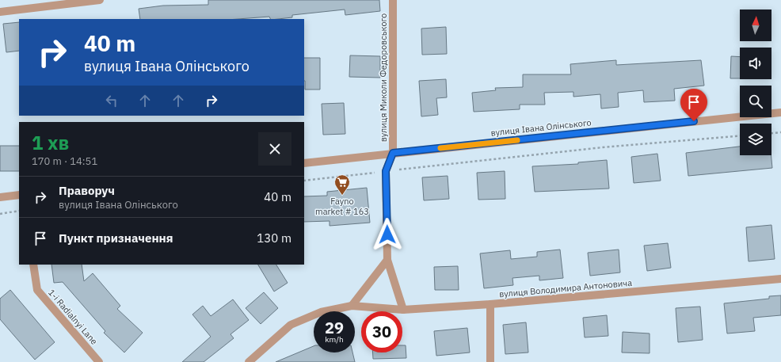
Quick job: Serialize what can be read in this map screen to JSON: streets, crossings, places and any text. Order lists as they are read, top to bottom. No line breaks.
{"streets":{"street":["вулиця Миколи Федоровського","вулиця Івана Олінського","вулиця Володимира Антоновича","1-i Radialnyi Lane"]},"crossings":[["вулиця Миколи Федоровського","вулиця Івана Олінського"],["вулиця Миколи Федоровського","вулиця Володимира Антоновича"]],"places":{"supermarket":["Fayno market # 163"]},"north":"top","page":{"turn":["40 m","вулиця Івана Олінського"],"heading":["1 хв","170 m · 14:51"],"list":[{"name":"Праворуч","note":"вулиця Івана Олінського","value":"40 m"},{"name":"Пункт призначення","value":"130 m"}],"speed":"29 km/h","limit":"30"}}
